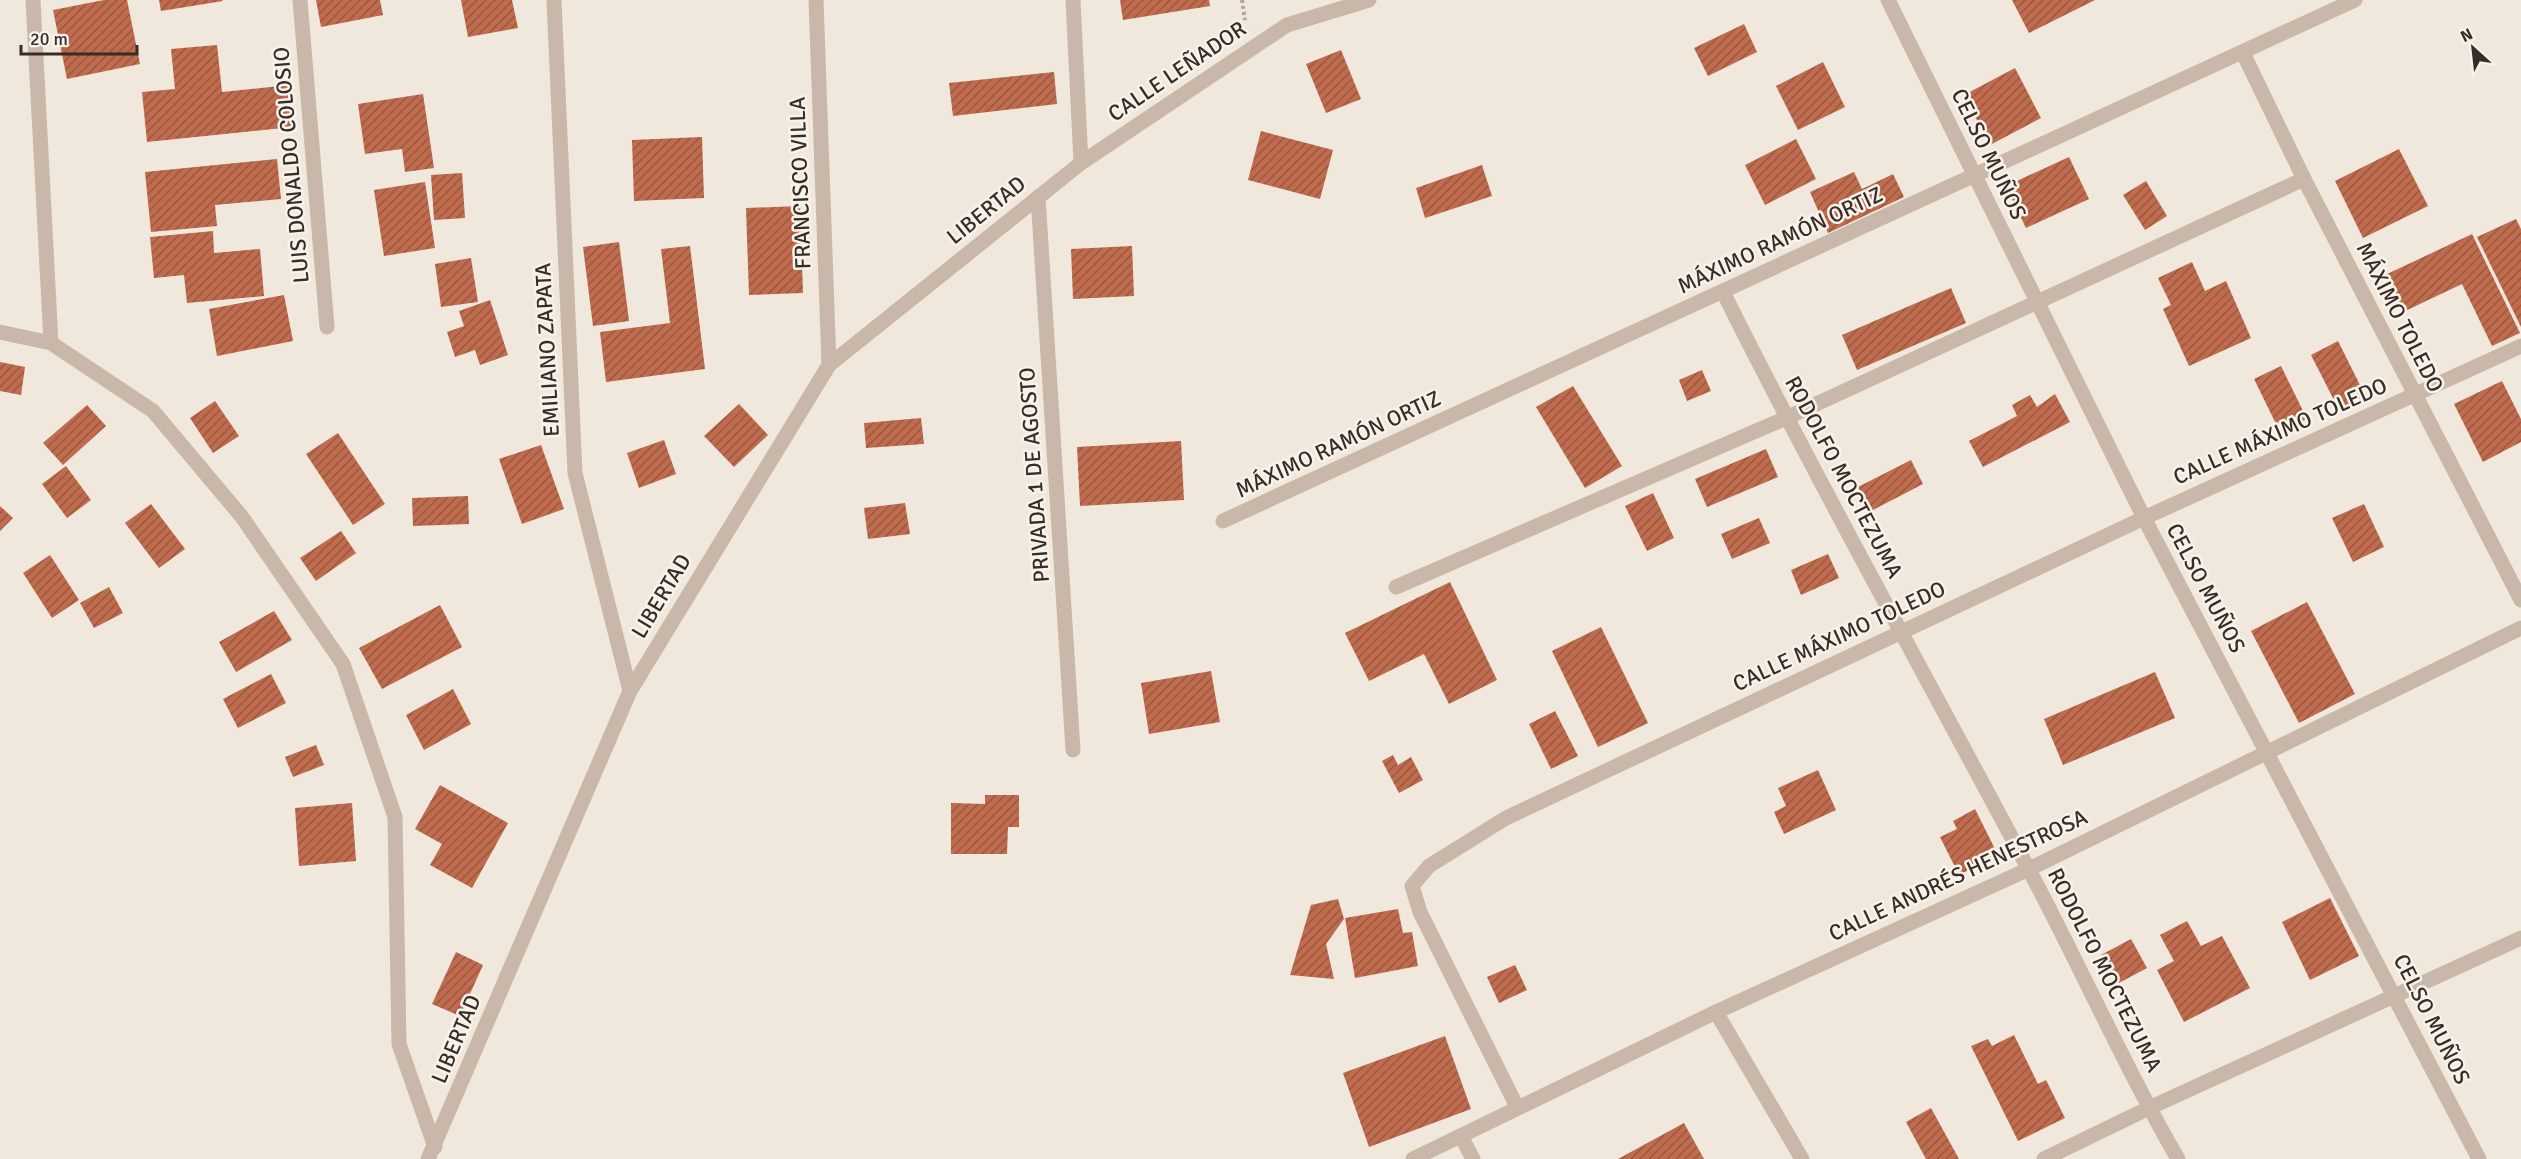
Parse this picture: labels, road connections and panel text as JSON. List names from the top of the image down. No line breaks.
{"streets":{"street":["CALLE LEÑADOR","CELSO MUÑOS","LUIS DONALDO COLOSIO","FRANCISCO VILLA","LIBERTAD","MÁXIMO RAMÓN ORTIZ","MÁXIMO TOLEDO","EMILIANO ZAPATA","CALLE MÁXIMO TOLEDO","PRIVADA 1 DE AGOSTO","RODOLFO MOCTEZUMA","CALLE ANDRÉS HENESTROSA"]},"crossings":[["CALLE LEÑADOR","LIBERTAD"],["CELSO MUÑOS","MÁXIMO RAMÓN ORTIZ"],["CELSO MUÑOS","CALLE MÁXIMO TOLEDO"],["CELSO MUÑOS","CALLE ANDRÉS HENESTROSA"],["FRANCISCO VILLA","LIBERTAD"],["LIBERTAD","EMILIANO ZAPATA"],["LIBERTAD","PRIVADA 1 DE AGOSTO"],["MÁXIMO RAMÓN ORTIZ","MÁXIMO TOLEDO"],["MÁXIMO RAMÓN ORTIZ","RODOLFO MOCTEZUMA"],["MÁXIMO TOLEDO","CALLE MÁXIMO TOLEDO"],["CALLE MÁXIMO TOLEDO","RODOLFO MOCTEZUMA"],["CALLE MÁXIMO TOLEDO","CALLE ANDRÉS HENESTROSA"],["RODOLFO MOCTEZUMA","CALLE ANDRÉS HENESTROSA"]],"scale_bar":"20 m","north":"top left"}
